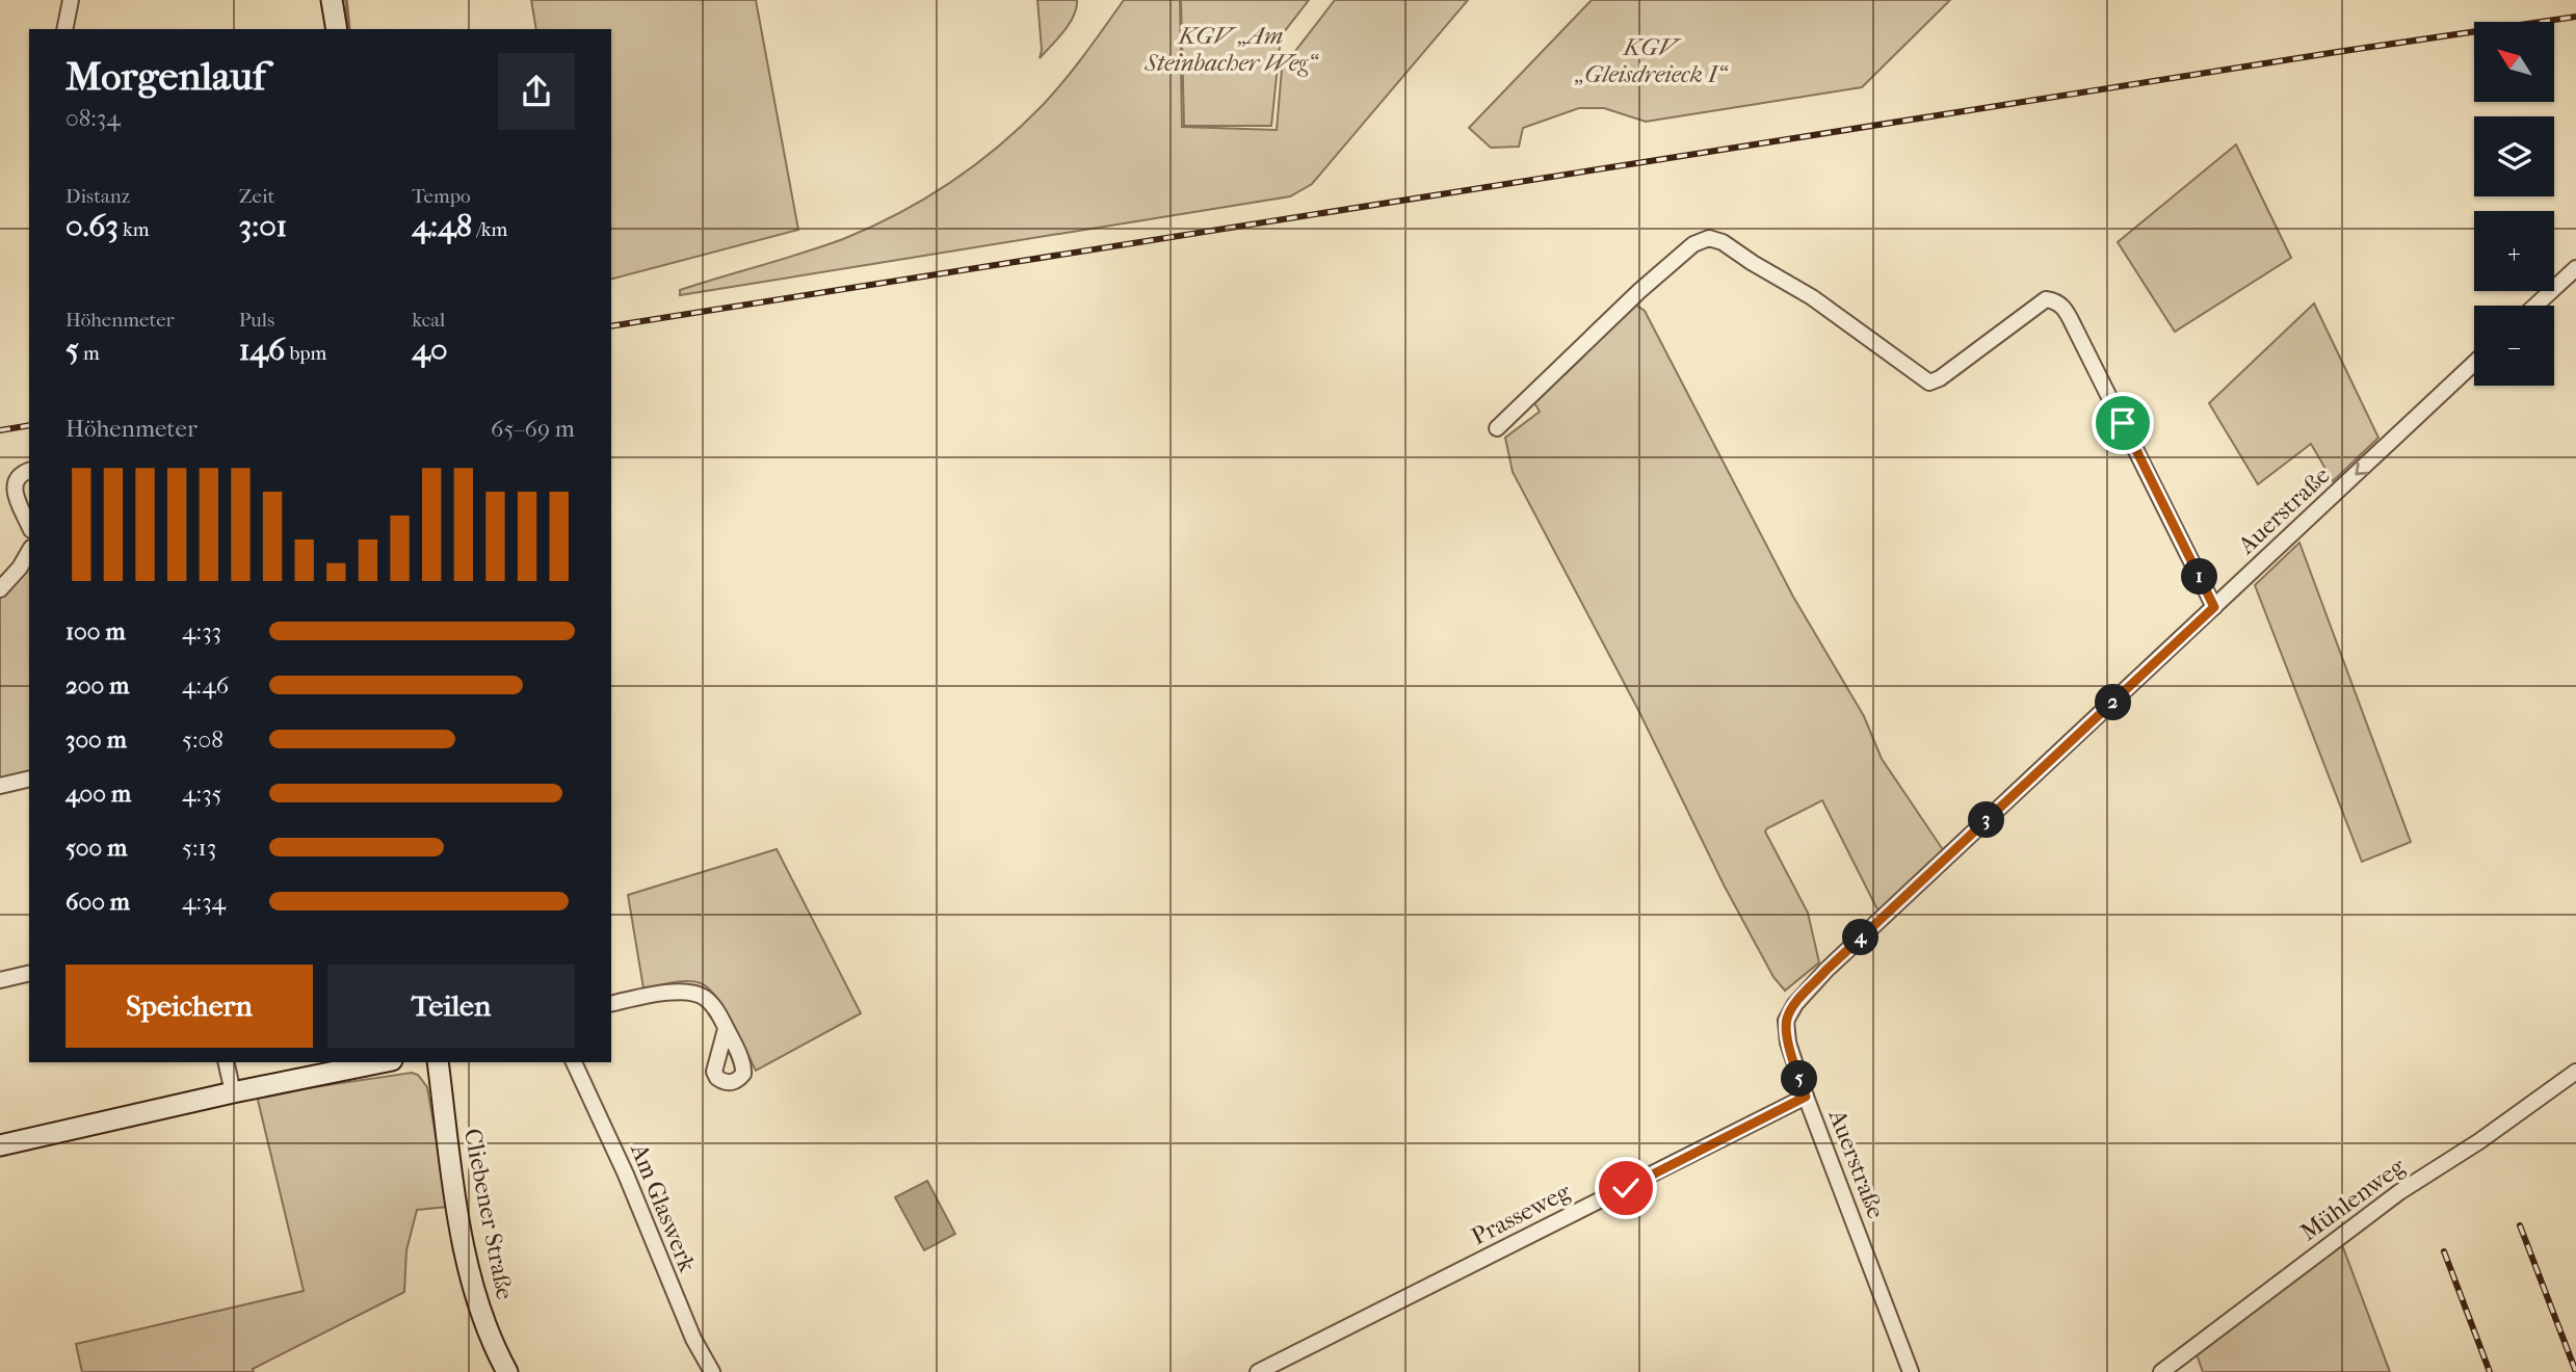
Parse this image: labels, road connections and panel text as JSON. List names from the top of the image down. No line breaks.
{"streets":{"street":["Auerstraße","Mühlenweg","Am Glaswerk","Cliebener Straße","Prasseweg"]},"crossings":[["Auerstraße","Prasseweg"]],"parks":["KGV „Am Steinbacher Weg“","KGV „Gleisdreieck I“"],"north":"top left","page":{"map_buttons":["+","−"],"heading":["Morgenlauf","08:34"],"stats":[["Distanz","0.63 km"],["Zeit","3:01"],["Tempo","4:48 /km"],["Höhenmeter","5 m"],["Puls","146 bpm"],["kcal","40"]],"chart":["Höhenmeter","65–69 m"],"pins":["1","2","3","4","5"],"list":[{"name":"100 m","note":"4:33"},{"name":"200 m","note":"4:46"},{"name":"300 m","note":"5:08"},{"name":"400 m","note":"4:35"},{"name":"500 m","note":"5:13"},{"name":"600 m","note":"4:34"}],"buttons":["Speichern","Teilen"]}}
